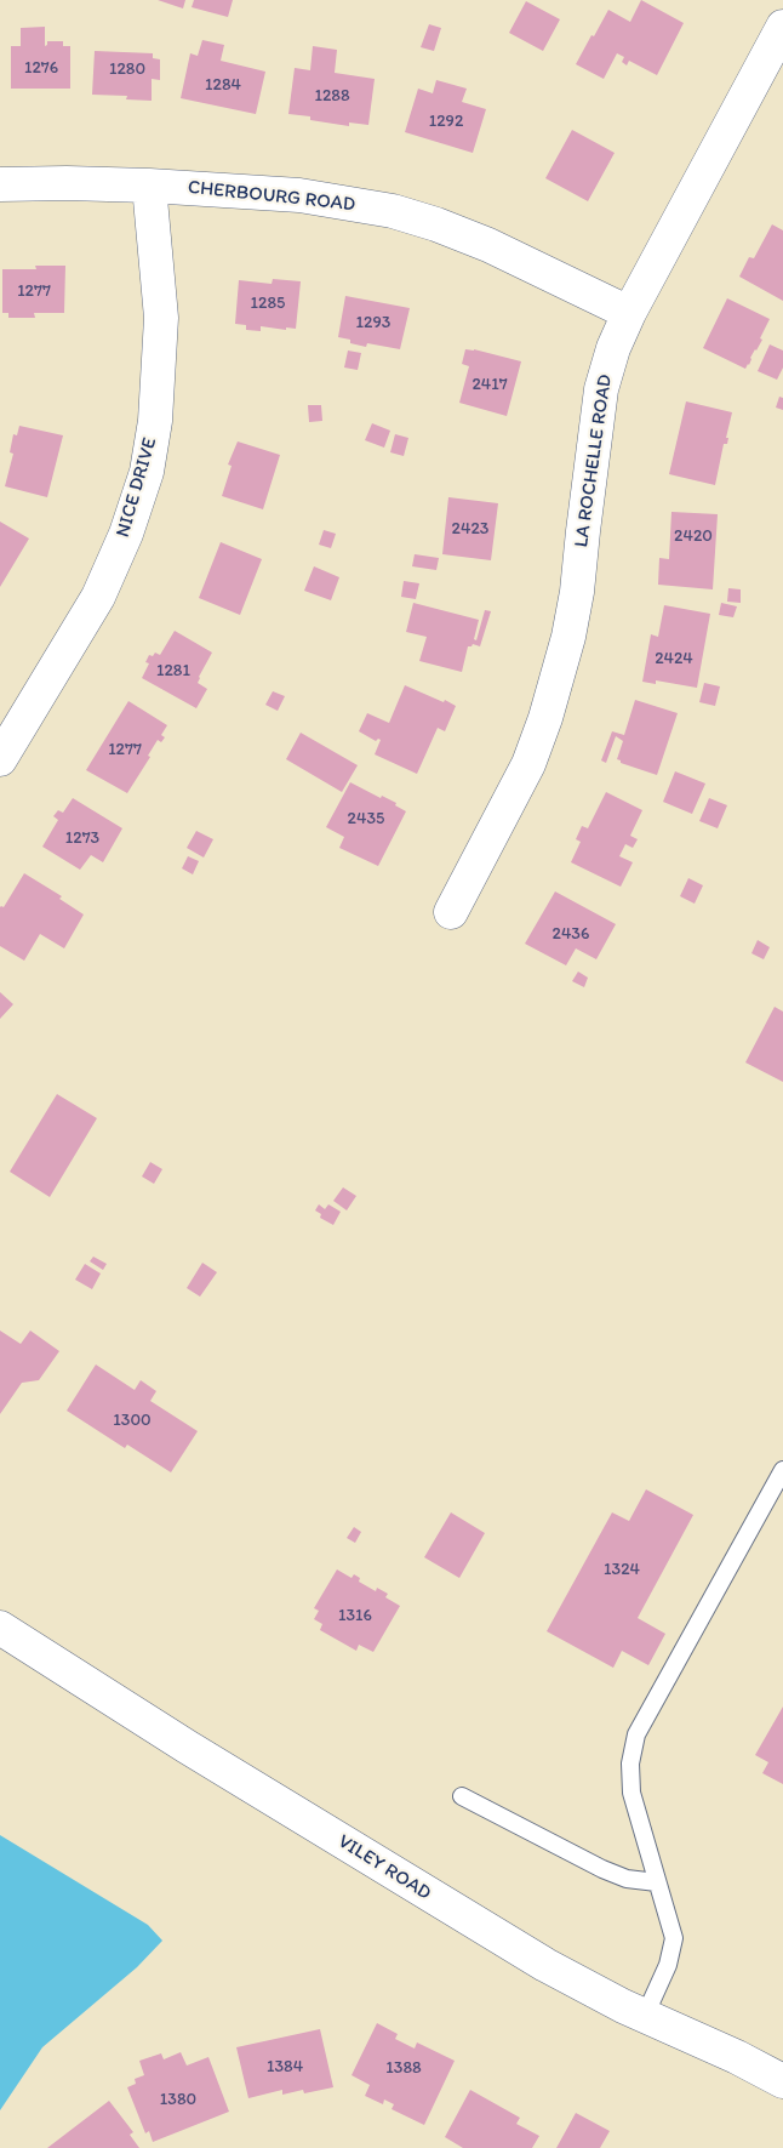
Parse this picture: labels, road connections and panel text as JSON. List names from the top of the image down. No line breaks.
{"streets":{"street":["CHERBOURG ROAD","LA ROCHELLE ROAD","NICE DRIVE","VILEY ROAD"]},"crossings":[["CHERBOURG ROAD","LA ROCHELLE ROAD"],["CHERBOURG ROAD","NICE DRIVE"]],"house_numbers":["1276","1280","1284","1288","1292","1277","1285","1293","2417","2423","2420","2424","1281","1277","2435","1273","2436","1300","1324","1316","1384","1388","1380"]}
